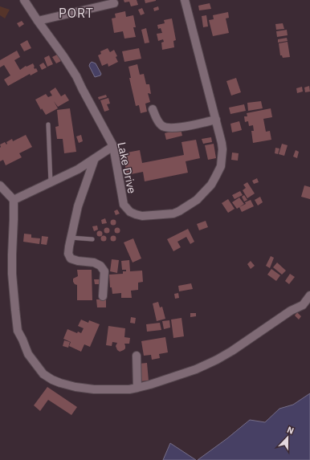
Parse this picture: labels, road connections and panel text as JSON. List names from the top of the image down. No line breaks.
{"streets":{"street":["Lake Drive"]},"districts":["PORT"],"north":"top"}
